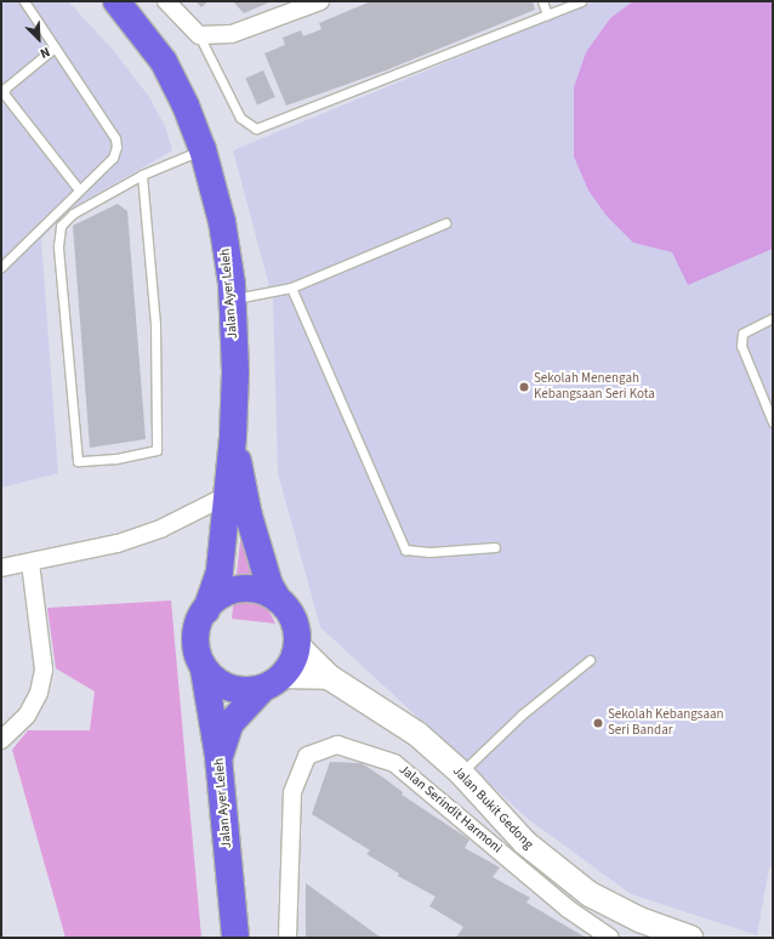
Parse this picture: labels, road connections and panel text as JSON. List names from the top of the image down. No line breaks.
{"streets":{"main road":["Jalan Ayer Leleh"],"street":["Jalan Bukit Gedong","Jalan Serindit Harmoni"]},"crossings":[["Jalan Ayer Leleh","Jalan Bukit Gedong"]],"places":["Sekolah Menengah Kebangsaan Seri Kota","Sekolah Kebangsaan Seri Bandar"],"north":"bottom right"}
